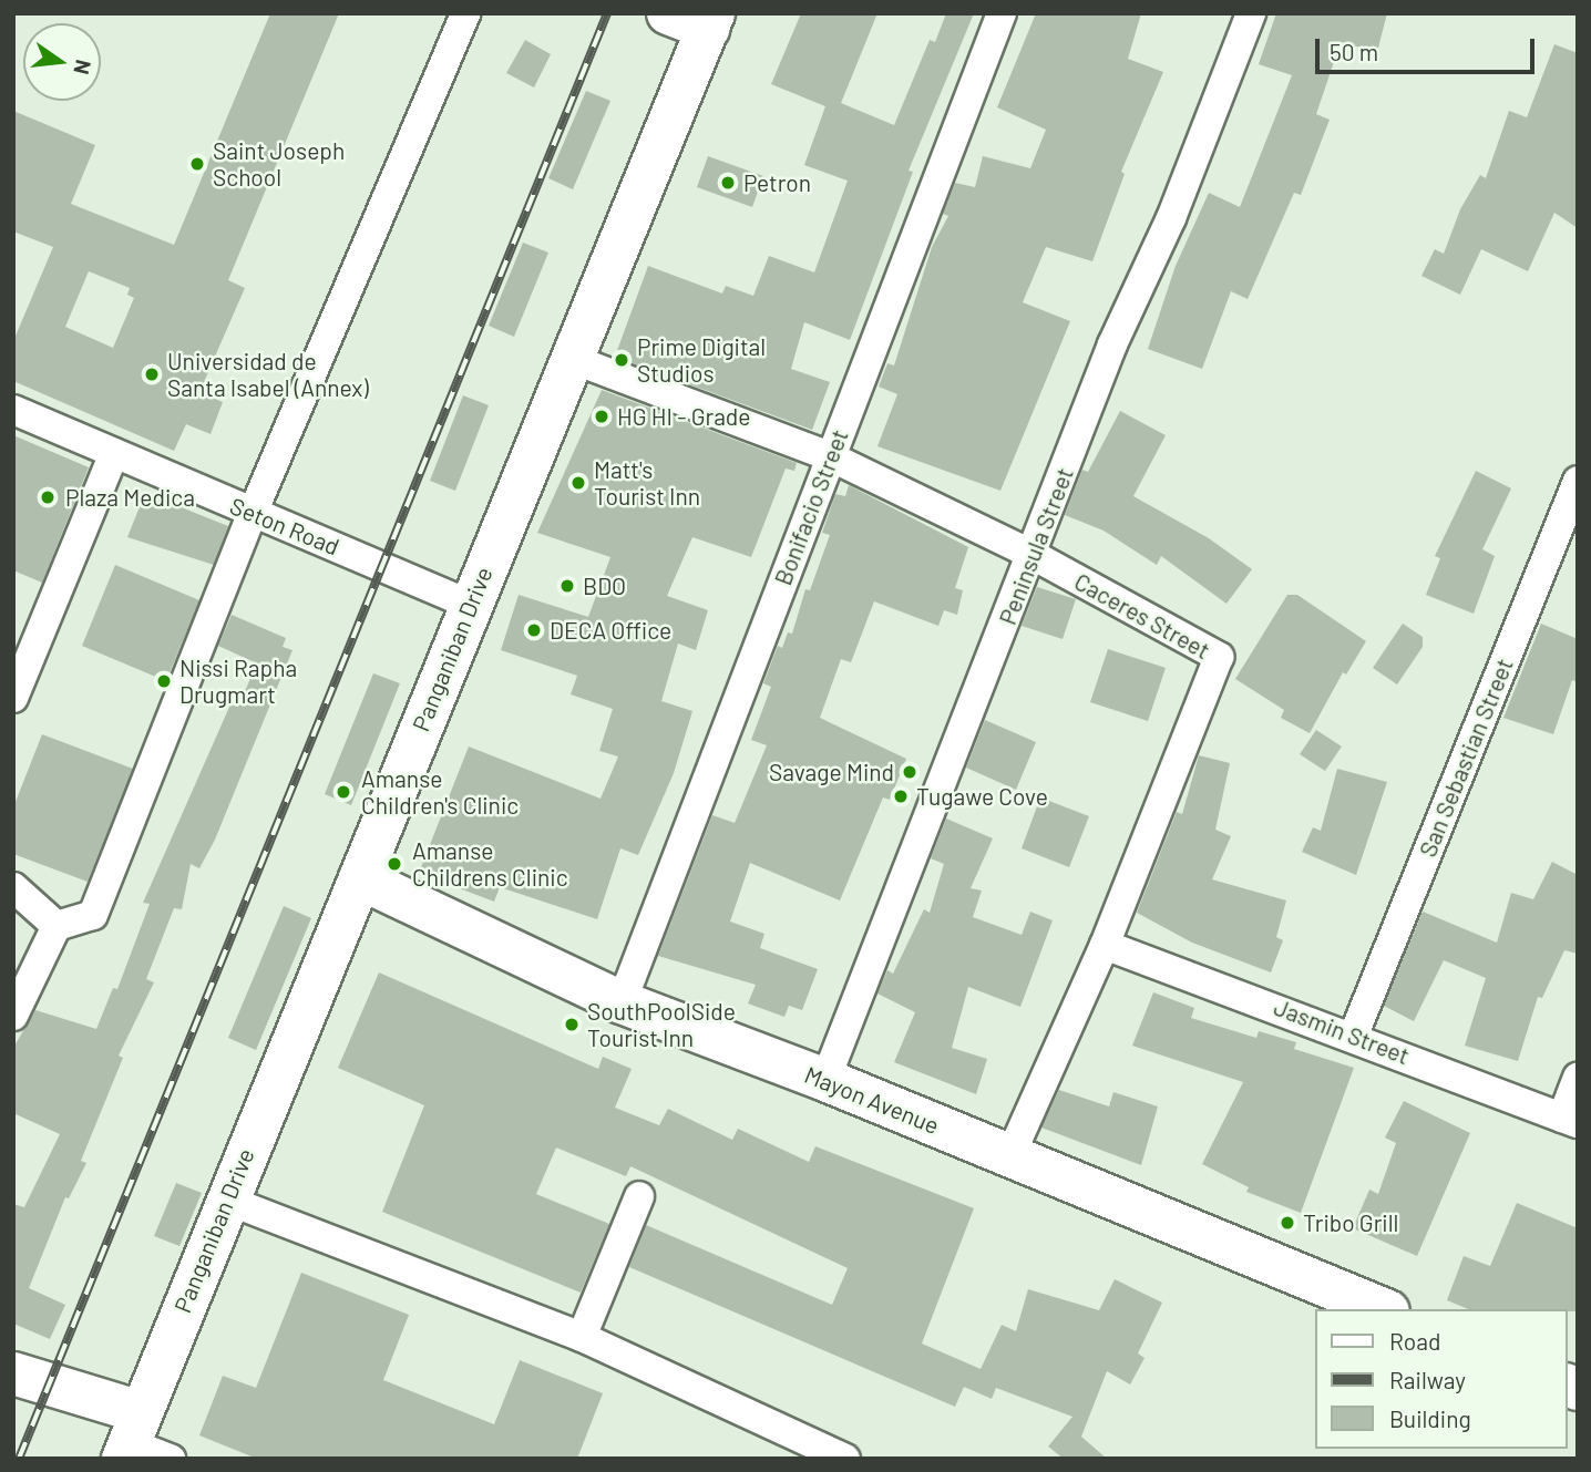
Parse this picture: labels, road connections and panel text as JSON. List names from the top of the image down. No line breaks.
{"streets":{"main road":["Panganiban Drive","Mayon Avenue"],"street":["Bonifacio Street","Seton Road","Peninsula Street","Caceres Street","San Sebastian Street","Jasmin Street"]},"crossings":[["Bonifacio Street","Caceres Street"],["Bonifacio Street","Mayon Avenue"],["Seton Road","Panganiban Drive"],["Peninsula Street","Caceres Street"],["Peninsula Street","Mayon Avenue"],["Caceres Street","Panganiban Drive"],["Caceres Street","Jasmin Street"],["Caceres Street","Mayon Avenue"],["Panganiban Drive","Mayon Avenue"],["San Sebastian Street","Jasmin Street"]],"places":["Saint Joseph School","Petron","Prime Digital Studios","Universidad de Santa Isabel (Annex)","HG HI - Grade","Matt's Tourist Inn","Plaza Medica","BDO","DECA Office","Nissi Rapha Drugmart","Savage Mind","Amanse Children's Clinic","Tugawe Cove","Amanse Childrens Clinic","SouthPoolSide Tourist Inn","Tribo Grill"],"legend":["Road","Railway","Building"],"scale_bar":"50 m","north":"right"}
